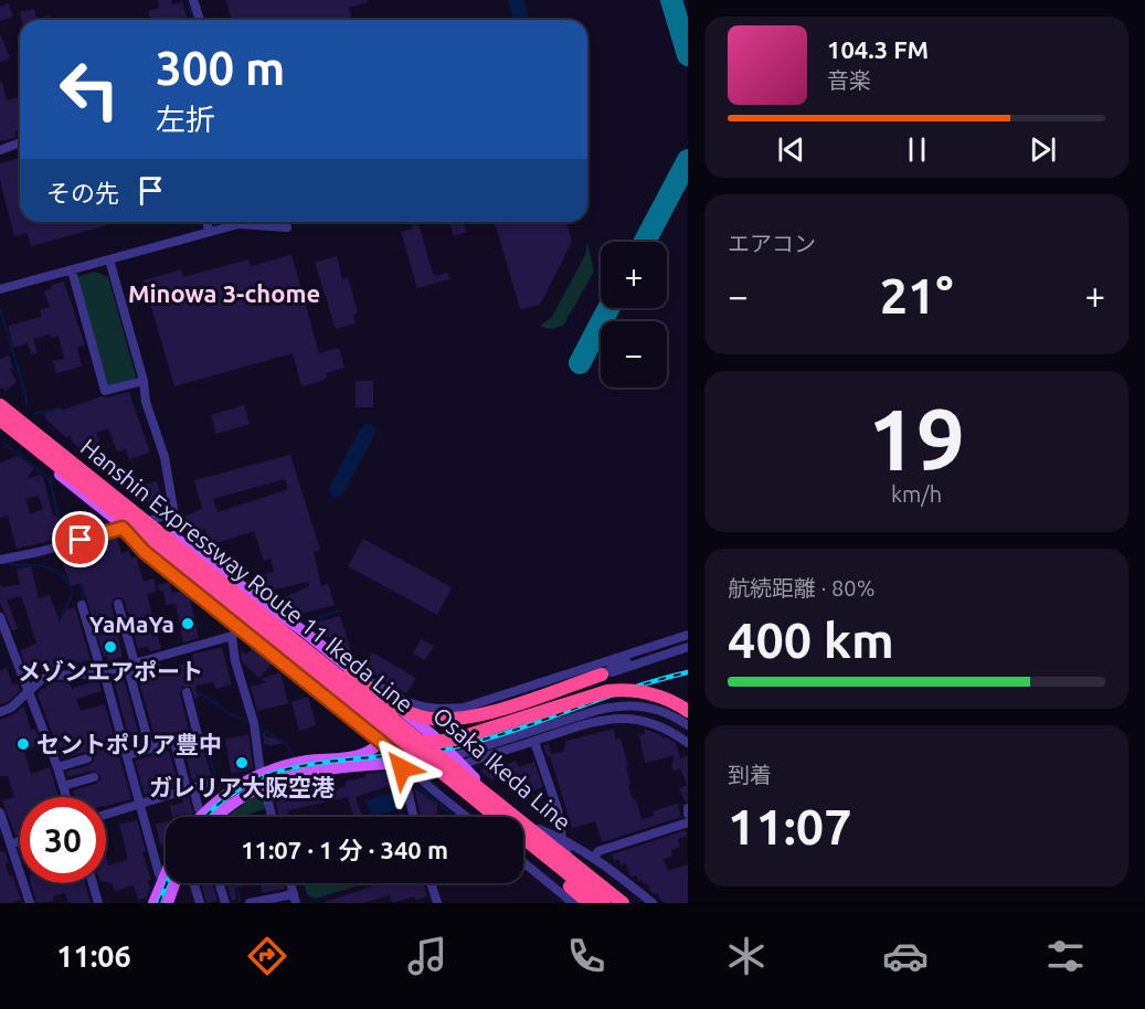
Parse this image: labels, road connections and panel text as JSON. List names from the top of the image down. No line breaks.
{"streets":{"highway":["Hanshin Expressway Route 11 Ikeda Line"],"main road":["Osaka Ikeda Line"]},"crossings":[["Hanshin Expressway Route 11 Ikeda Line","Osaka Ikeda Line"]],"districts":["Minowa 3-chome"],"places":["YaMaYa","メゾンエアポート","セントポリア豊中","ガレリア大阪空港"],"page":{"turn":["300 m","左折"],"song":["104.3 FM","音楽"],"then":"その先","tile":["エアコン",["19","km/h"],["航続距離 · 80%","400 km"],["到着","11:07"]],"map_buttons":["+","−"],"heat":["−","21°","+"],"limit":"30","trip":"11:07 · 1 分 · 340 m","tabs":"11:06"}}
